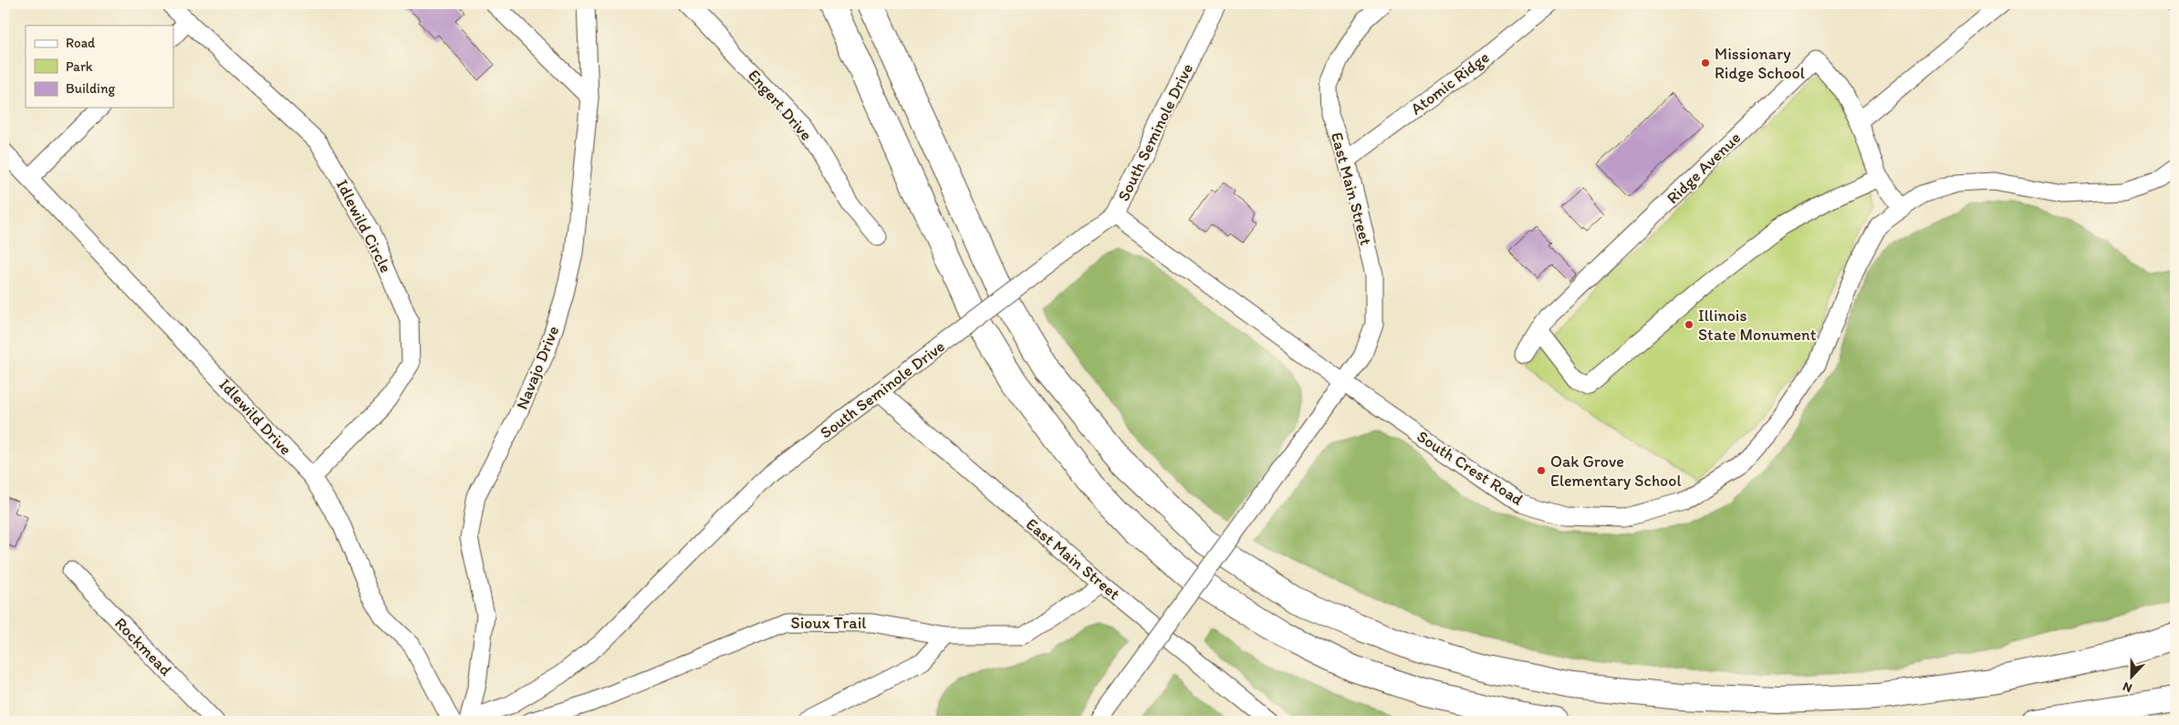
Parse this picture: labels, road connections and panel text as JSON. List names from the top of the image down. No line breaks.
{"streets":{"street":["Atomic Ridge","Engert Drive","South Seminole Drive","Ridge Avenue","East Main Street","Idlewild Circle","Navajo Drive","Idlewild Drive","South Crest Road","Sioux Trail","Rockmead"]},"crossings":[["Atomic Ridge","East Main Street"],["South Seminole Drive","East Main Street"],["South Seminole Drive","South Crest Road"],["Ridge Avenue","South Crest Road"],["East Main Street","South Crest Road"],["East Main Street","Sioux Trail"],["Idlewild Circle","Idlewild Drive"]],"places":["Missionary Ridge School","Illinois State Monument","Oak Grove Elementary School"],"legend":["Road","Park","Building"],"north":"bottom"}
